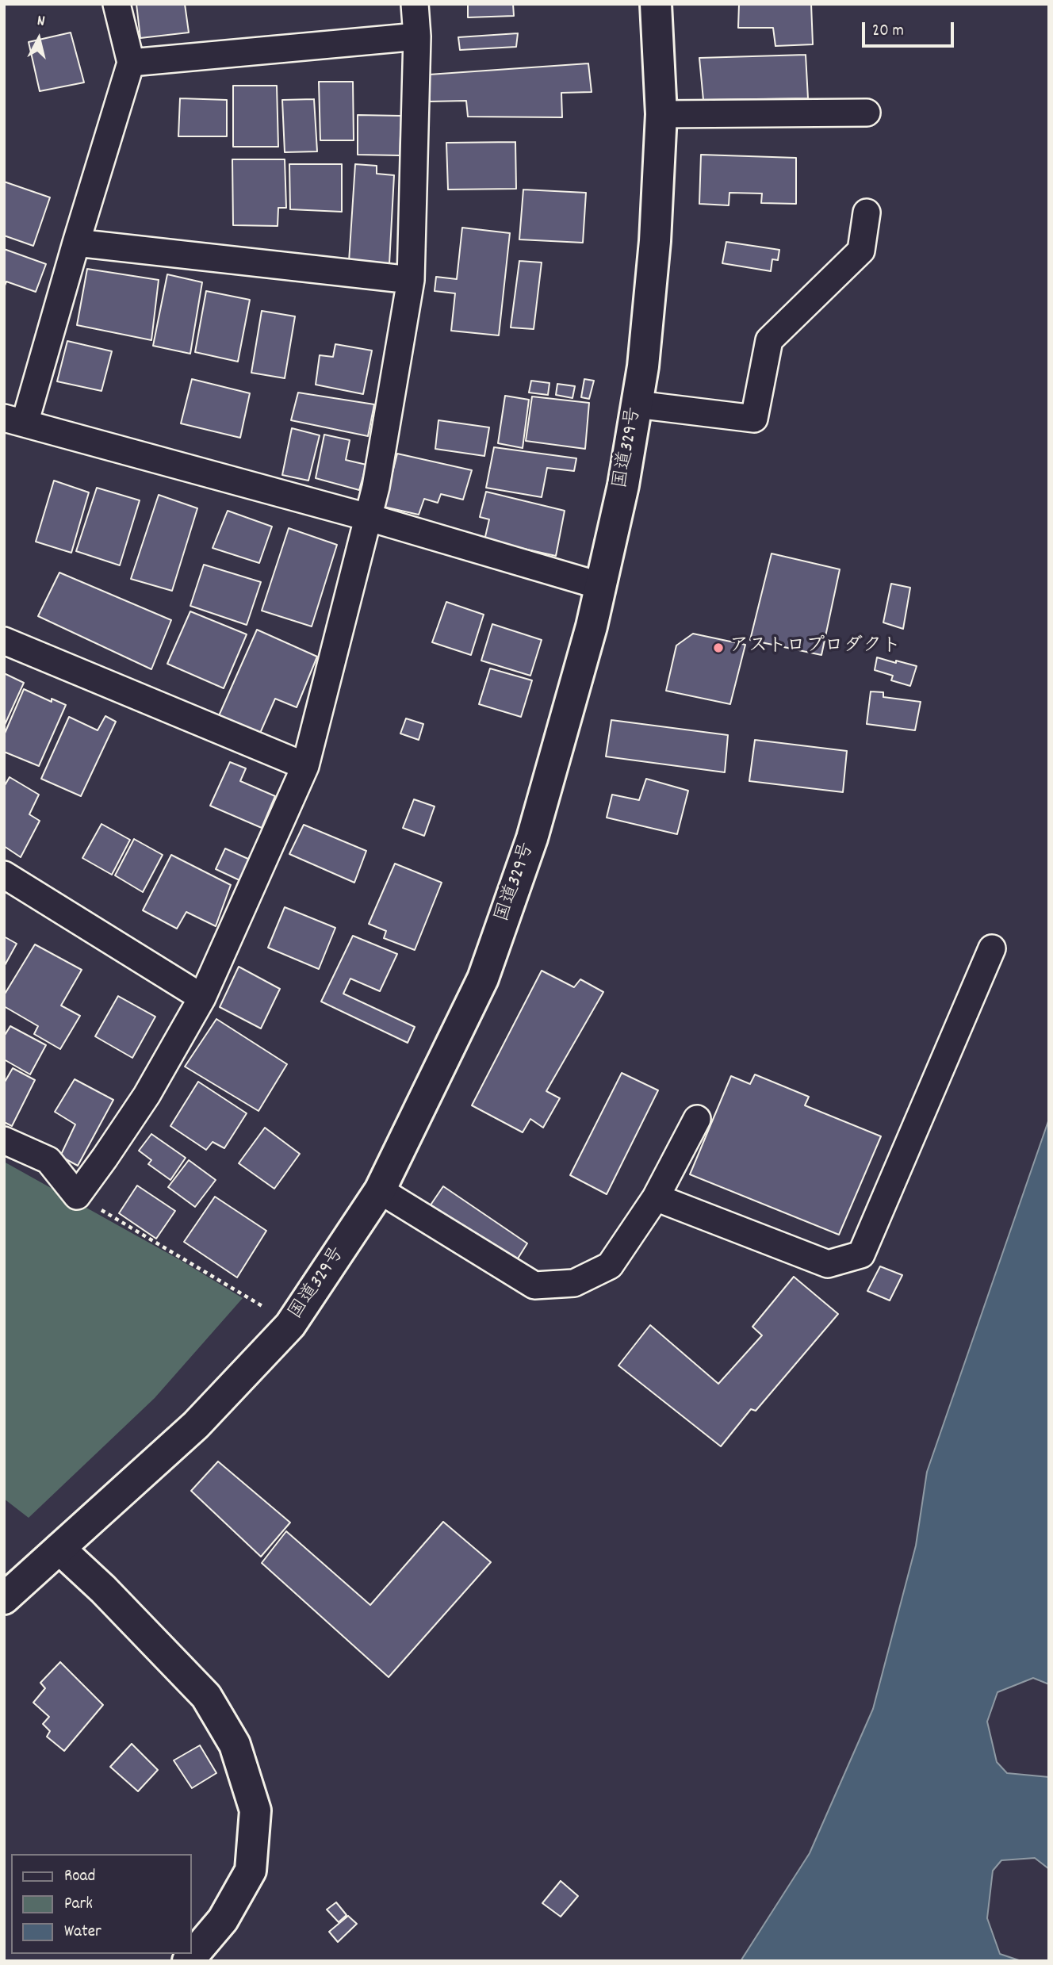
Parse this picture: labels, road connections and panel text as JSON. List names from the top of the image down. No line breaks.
{"streets":{"main road":["国道329号"]},"places":["アストロプロダクト"],"legend":["Road","Park","Water"],"scale_bar":"20 m","north":"top"}
